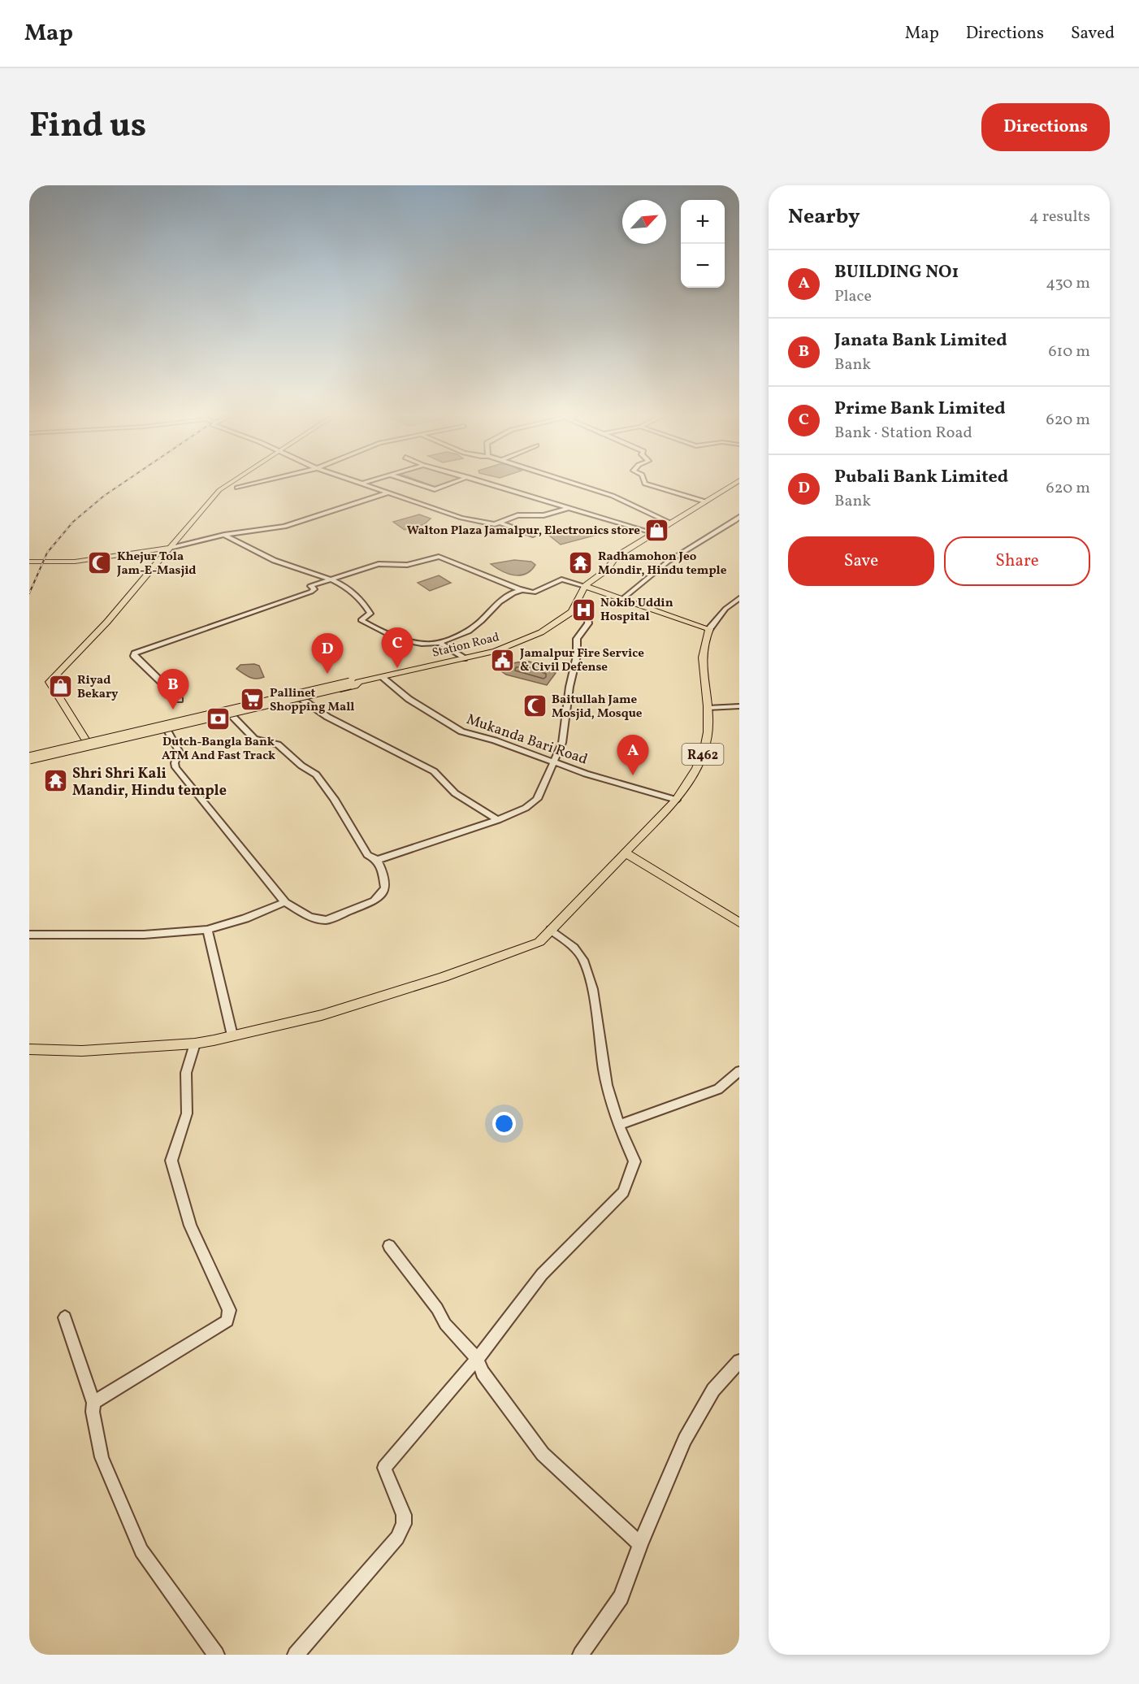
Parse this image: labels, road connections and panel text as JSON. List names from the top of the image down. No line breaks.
{"streets":{"main road":["Station Road","R462"],"street":["Mukanda Bari Road"]},"crossings":[["Station Road","Mukanda Bari Road"],["Mukanda Bari Road","R462"]],"places":{"shop":["Walton Plaza Jamalpur, Electronics store","Riyad Bekary"],"mosque":["Khejur Tola Jam-E-Masjid","Baitullah Jame Mosjid, Mosque"],"temple":["Radhamohon Jeo Mondir, Hindu temple","Shri Shri Kali Mandir, Hindu temple"],"hospital":["Nokib Uddin Hospital"],"public building":["Jamalpur Fire Service & Civil Defense"],"supermarket":["Pallinet Shopping Mall"],"bank":["Dutch-Bangla Bank ATM And Fast Track"]},"north":"top right","page":{"header":"Map","nav":["Map","Directions","Saved"],"title":"Find us","buttons":["Directions",["Save","Share"]],"heading":["Nearby","4 results"],"map_buttons":["+","−"],"list":[{"mark":"A","name":"BUILDING NO1","note":"Place","value":"430 m"},{"mark":"B","name":"Janata Bank Limited","note":"Bank","value":"610 m"},{"mark":"C","name":"Prime Bank Limited","note":"Bank · Station Road","value":"620 m"},{"mark":"D","name":"Pubali Bank Limited","note":"Bank","value":"620 m"}],"pins":["C","D","B","A"]}}
